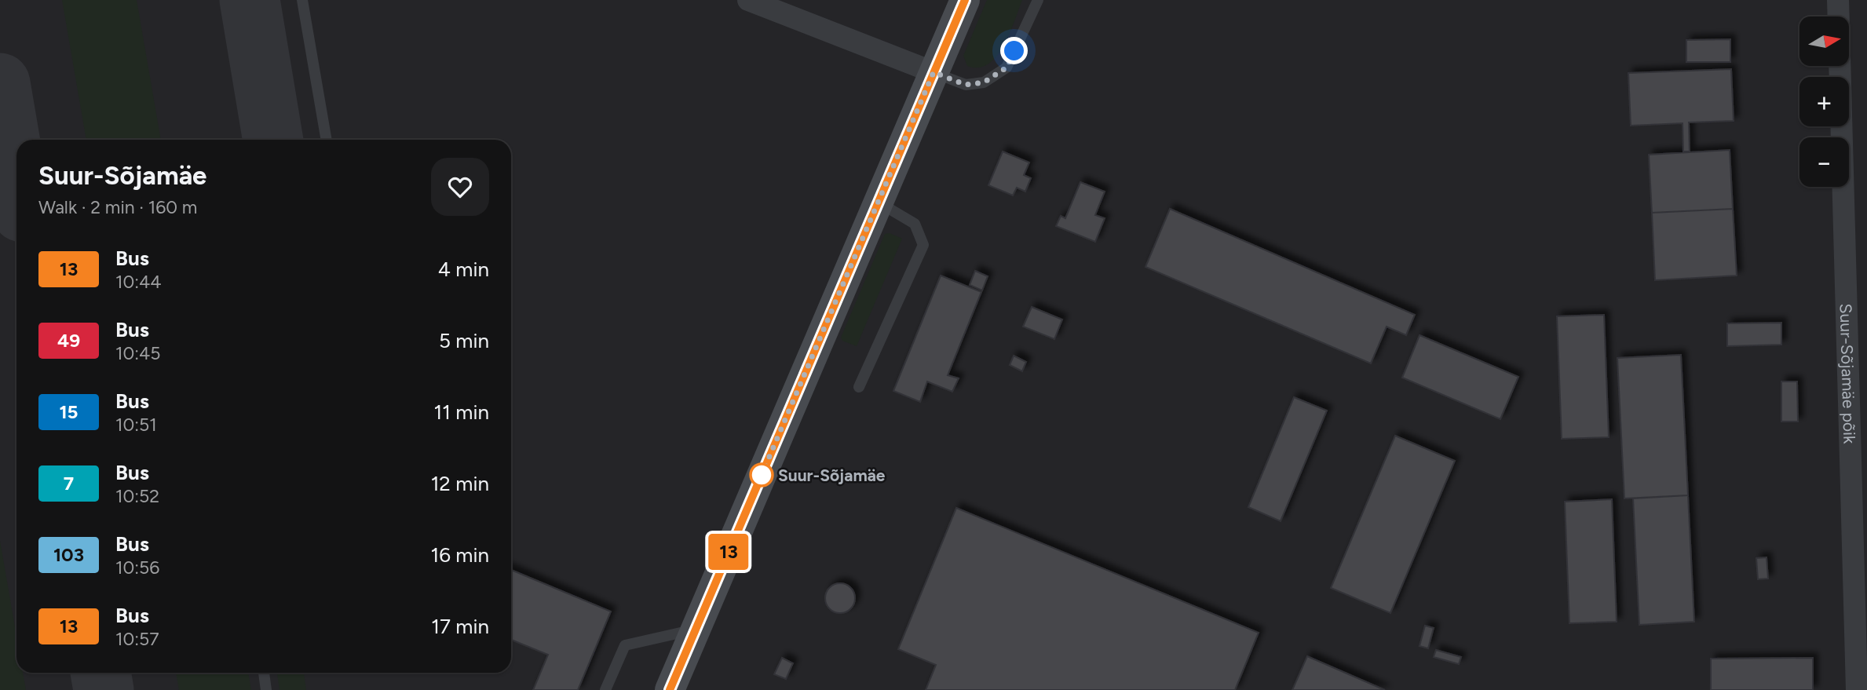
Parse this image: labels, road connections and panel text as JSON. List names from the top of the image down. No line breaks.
{"streets":{"street":["Suur-Sõjamäe põik"]},"places":["Suur-Sõjamäe"],"lines":["bus line 13"],"north":"right","page":{"on_map":"13","map_buttons":["+","−"],"heading":["Suur-Sõjamäe","Walk · 2 min · 160 m"],"list":[{"mark":"13","name":"Bus","note":"10:44","value":"4 min"},{"mark":"49","name":"Bus","note":"10:45","value":"5 min"},{"mark":"15","name":"Bus","note":"10:51","value":"11 min"},{"mark":"7","name":"Bus","note":"10:52","value":"12 min"},{"mark":"103","name":"Bus","note":"10:56","value":"16 min"},{"mark":"13","name":"Bus","note":"10:57","value":"17 min"}]}}
